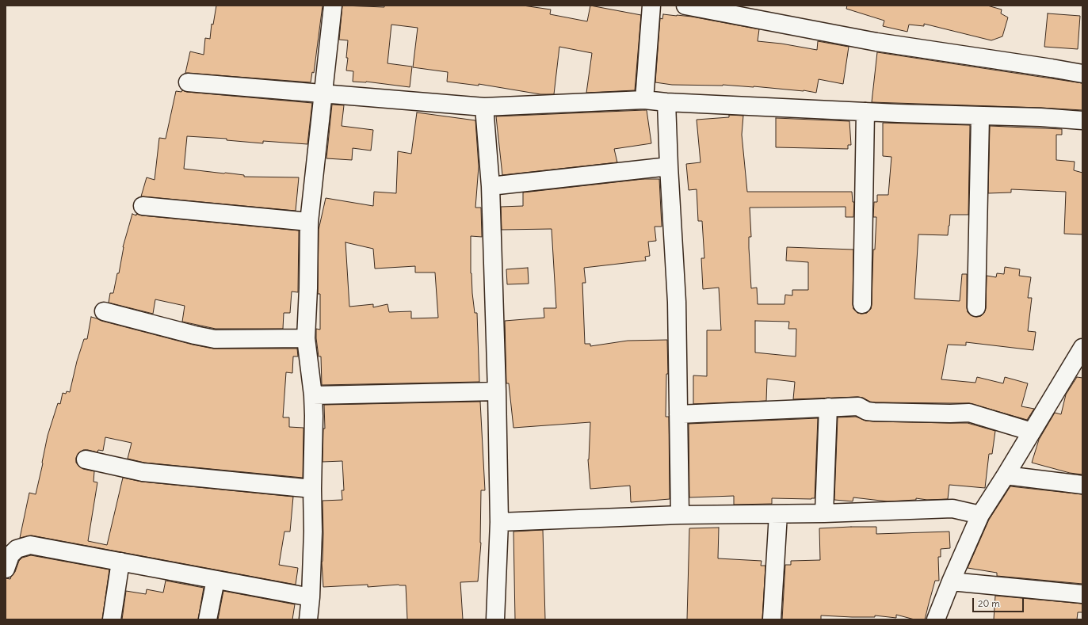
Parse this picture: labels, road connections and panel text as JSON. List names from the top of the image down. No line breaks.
{"scale_bar":"20 m"}
